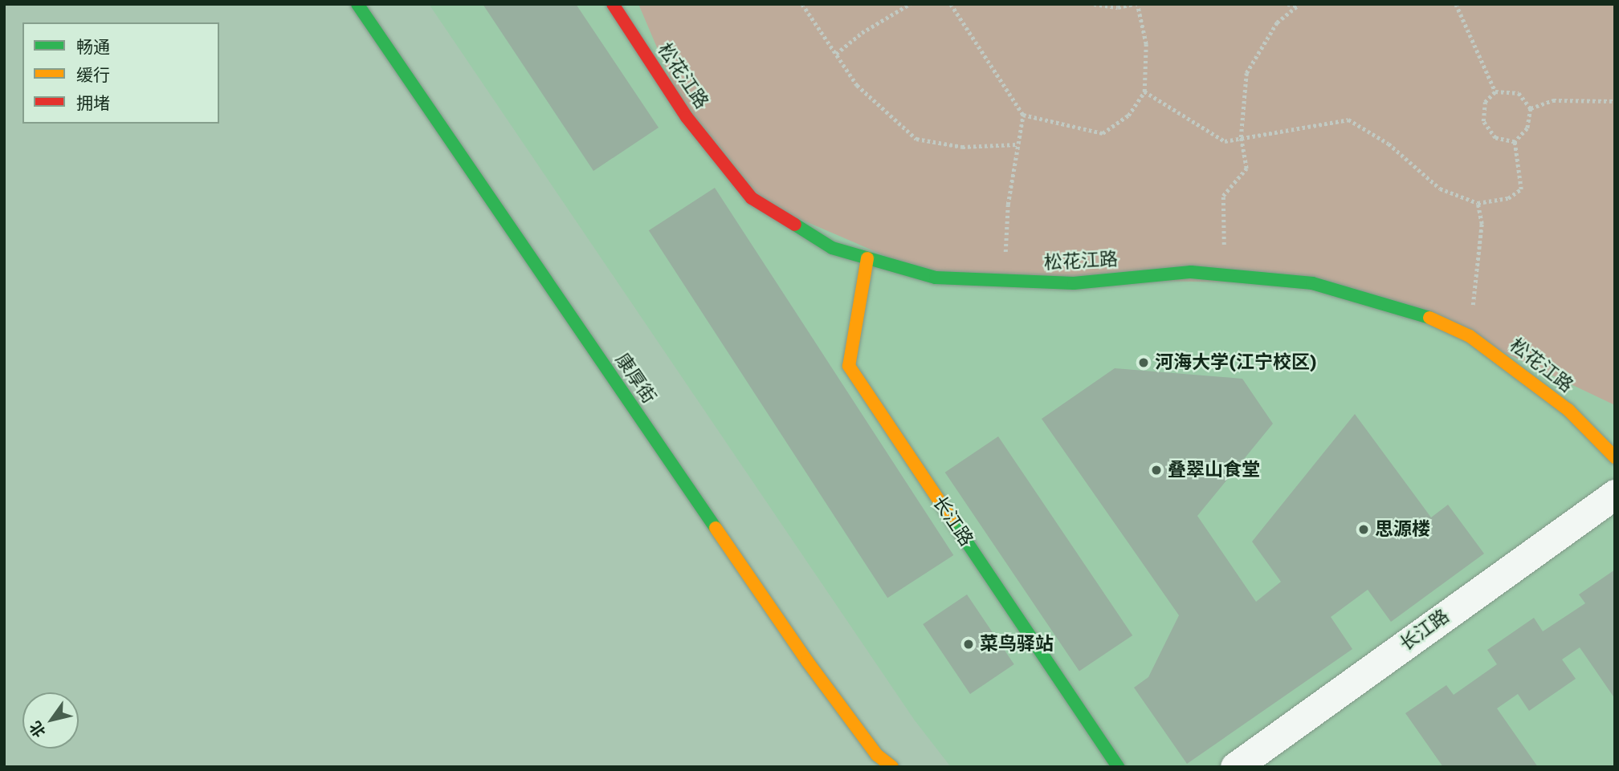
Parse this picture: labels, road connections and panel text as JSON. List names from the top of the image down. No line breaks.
{"streets":{"street":["松花江路","康厚街","长江路"]},"crossings":[["松花江路","长江路"]],"places":["河海大学(江宁校区)","叠翠山食堂","思源楼","菜鸟驿站"],"legend":["畅通","缓行","拥堵"],"north":"bottom left"}
